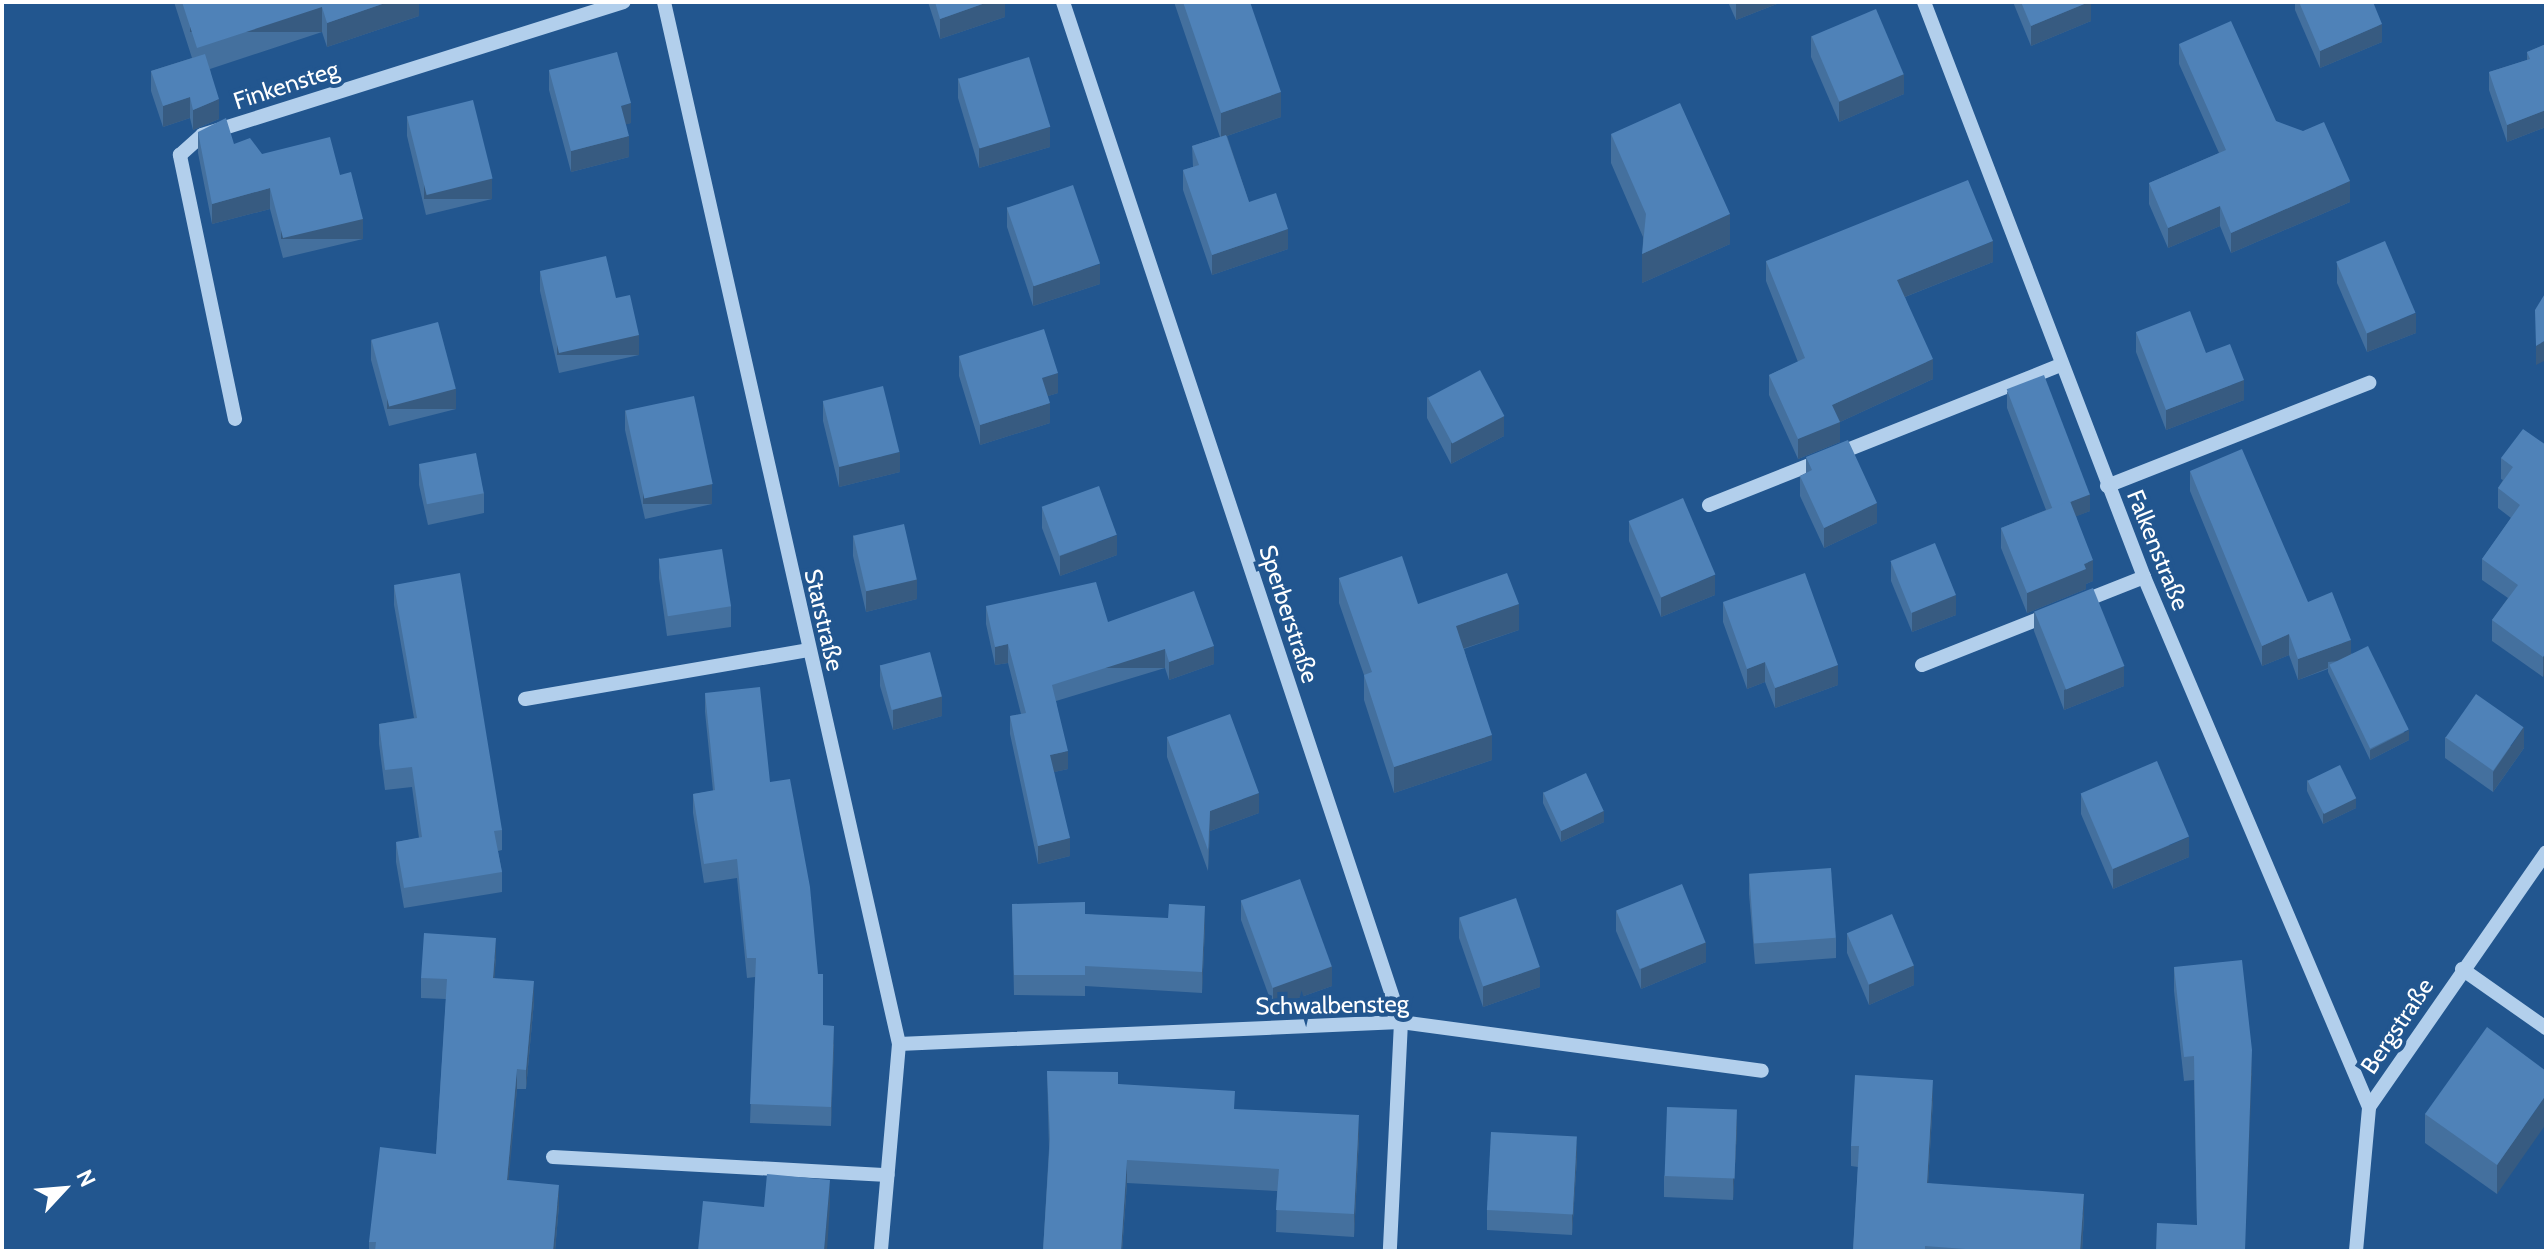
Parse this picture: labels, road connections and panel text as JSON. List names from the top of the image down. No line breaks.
{"streets":{"street":["Finkensteg","Falkenstraße","Sperberstraße","Starstraße","Schwalbensteg","Bergstraße"]},"crossings":[["Falkenstraße","Bergstraße"],["Sperberstraße","Schwalbensteg"],["Starstraße","Schwalbensteg"]],"north":"top right"}
